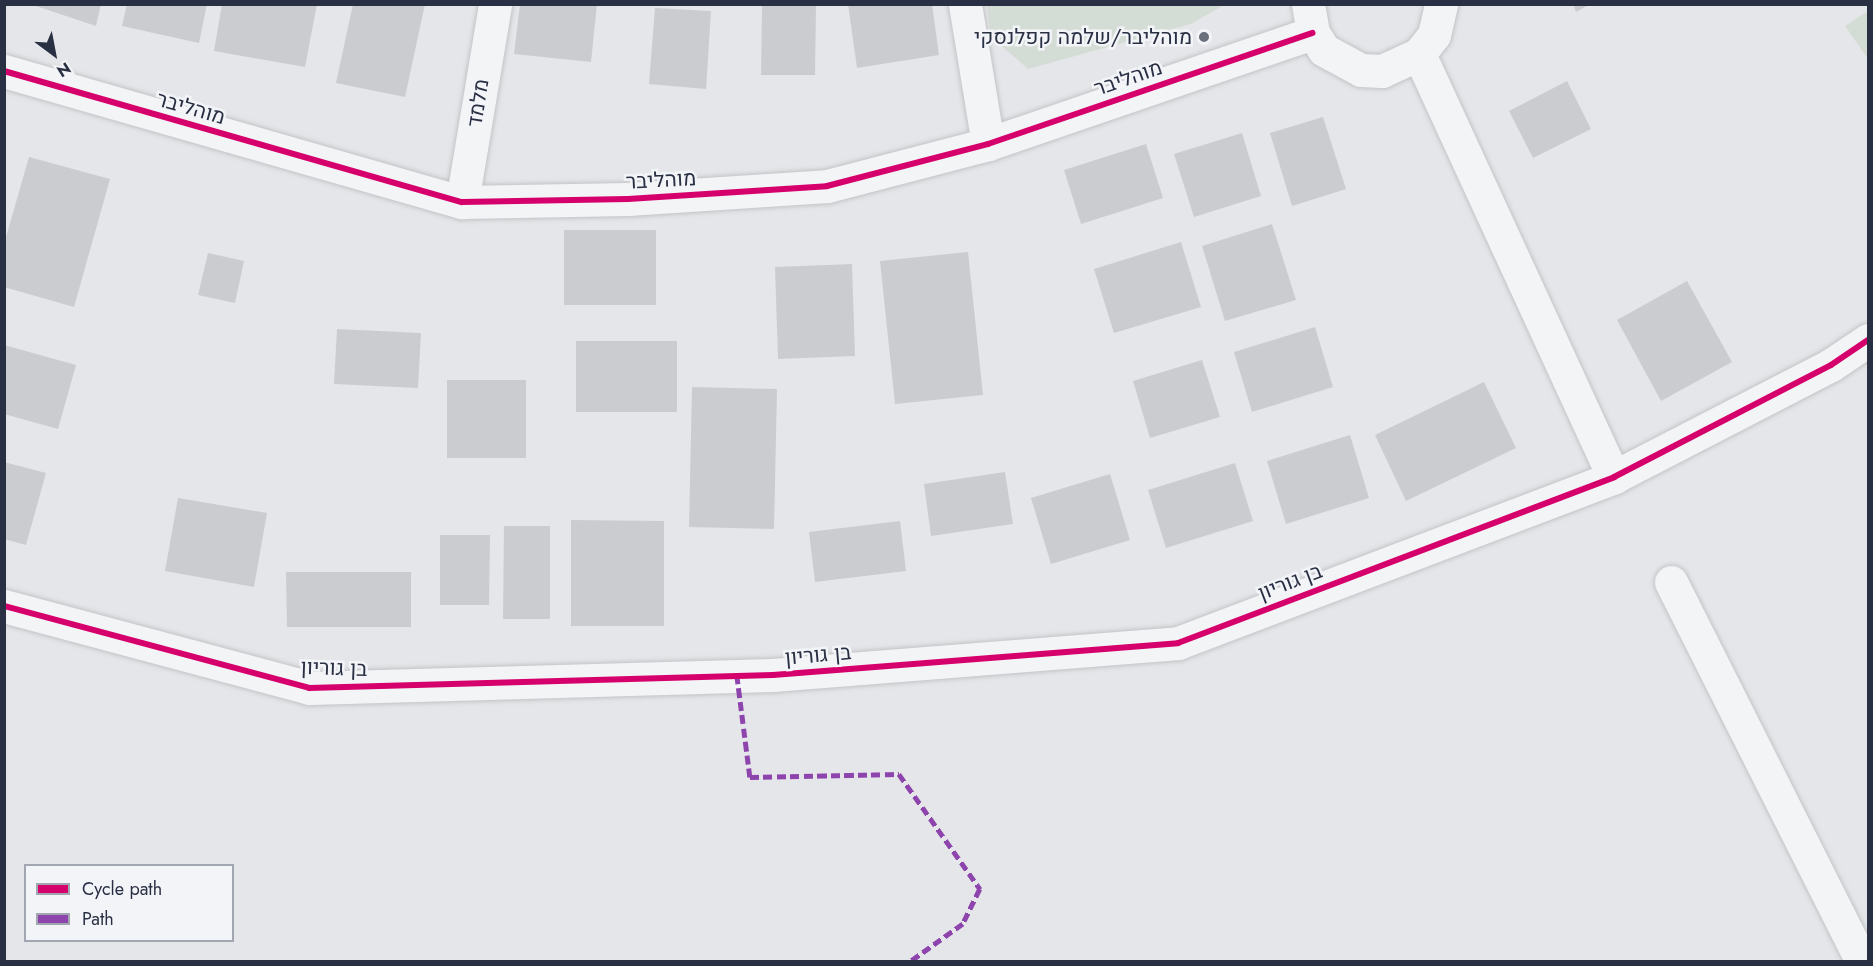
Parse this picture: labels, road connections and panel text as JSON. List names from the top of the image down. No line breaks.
{"streets":{"street":["מוהליבר","מלמד","בן גוריון"]},"crossings":[["מוהליבר","מלמד"]],"places":["מוהליבר/שלמה קפלנסקי"],"legend":["Cycle path","Path"],"north":"bottom right"}
